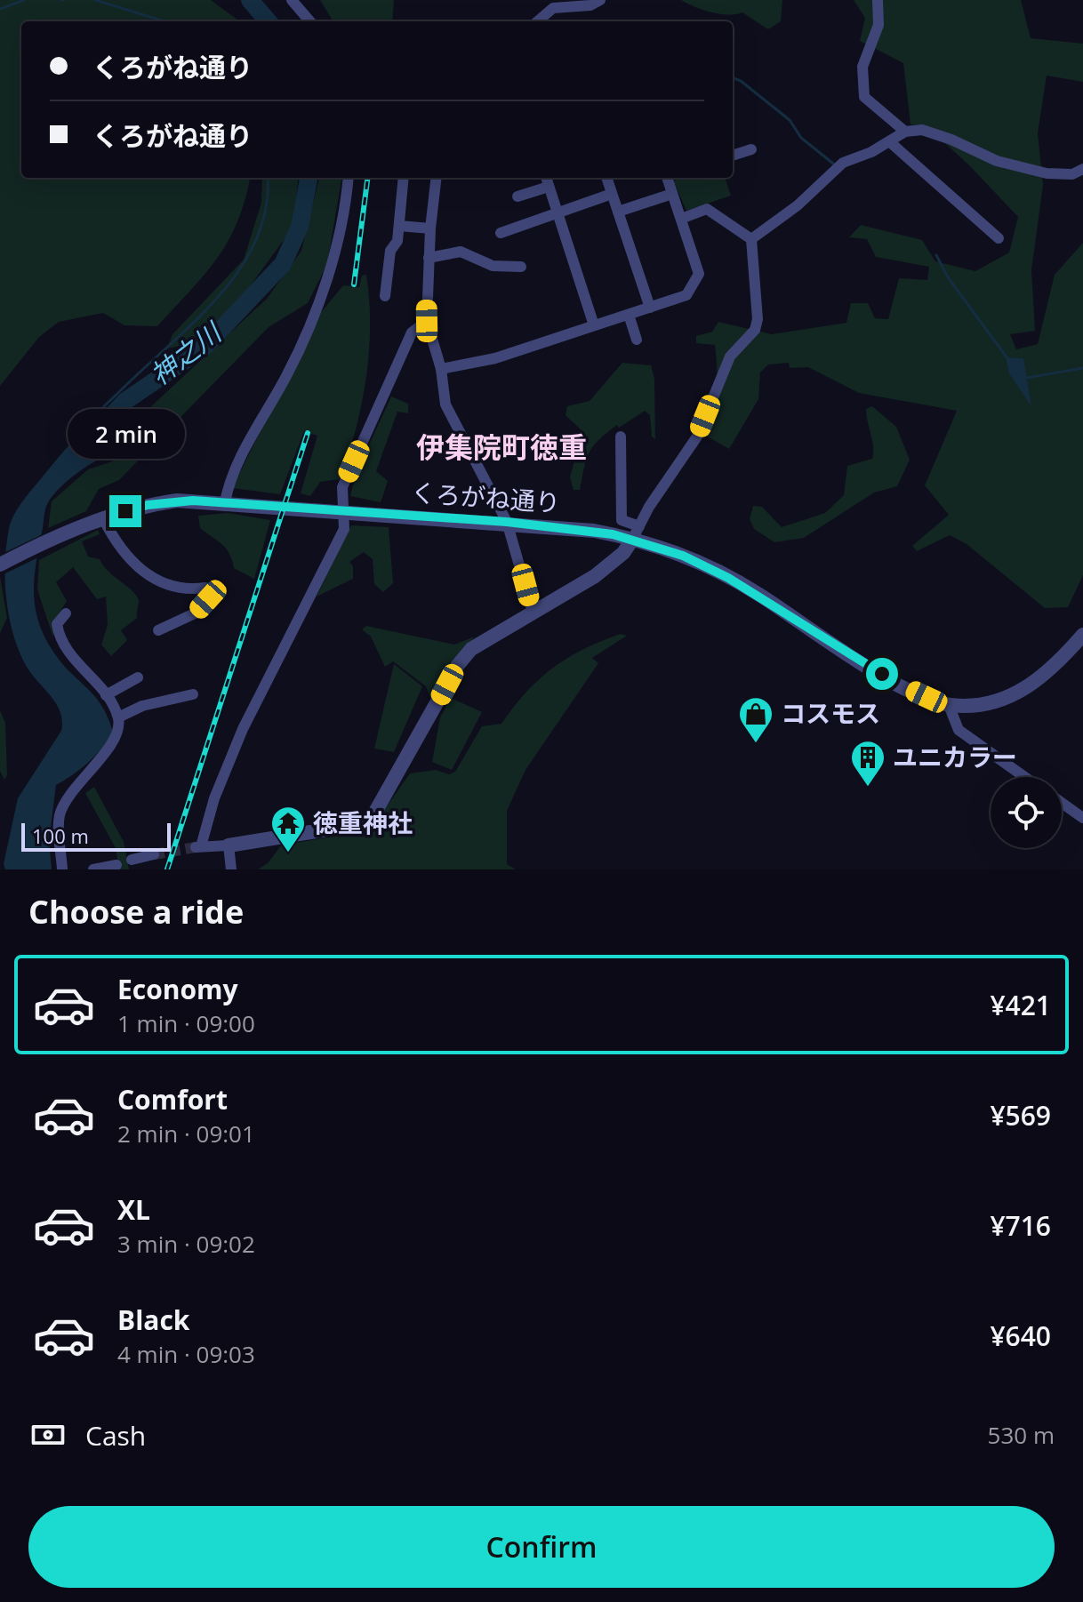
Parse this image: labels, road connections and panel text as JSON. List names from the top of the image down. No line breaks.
{"streets":{"street":["くろがね通り"]},"districts":["伊集院町徳重"],"water":["神之川"],"places":{"shop":["コスモス"],"building":["ユニカラー"],"temple":["徳重神社"]},"scale_bar":"100 m","page":{"banner":["くろがね通り","くろがね通り"],"bubble":"2 min","scale":"100 m","heading":"Choose a ride","list":[{"name":"Economy","note":"1 min · 09:00","value":"¥421"},{"name":"Comfort","note":"2 min · 09:01","value":"¥569"},{"name":"XL","note":"3 min · 09:02","value":"¥716"},{"name":"Black","note":"4 min · 09:03","value":"¥640"}],"pay":["Cash","530 m"],"buttons":"Confirm"}}
